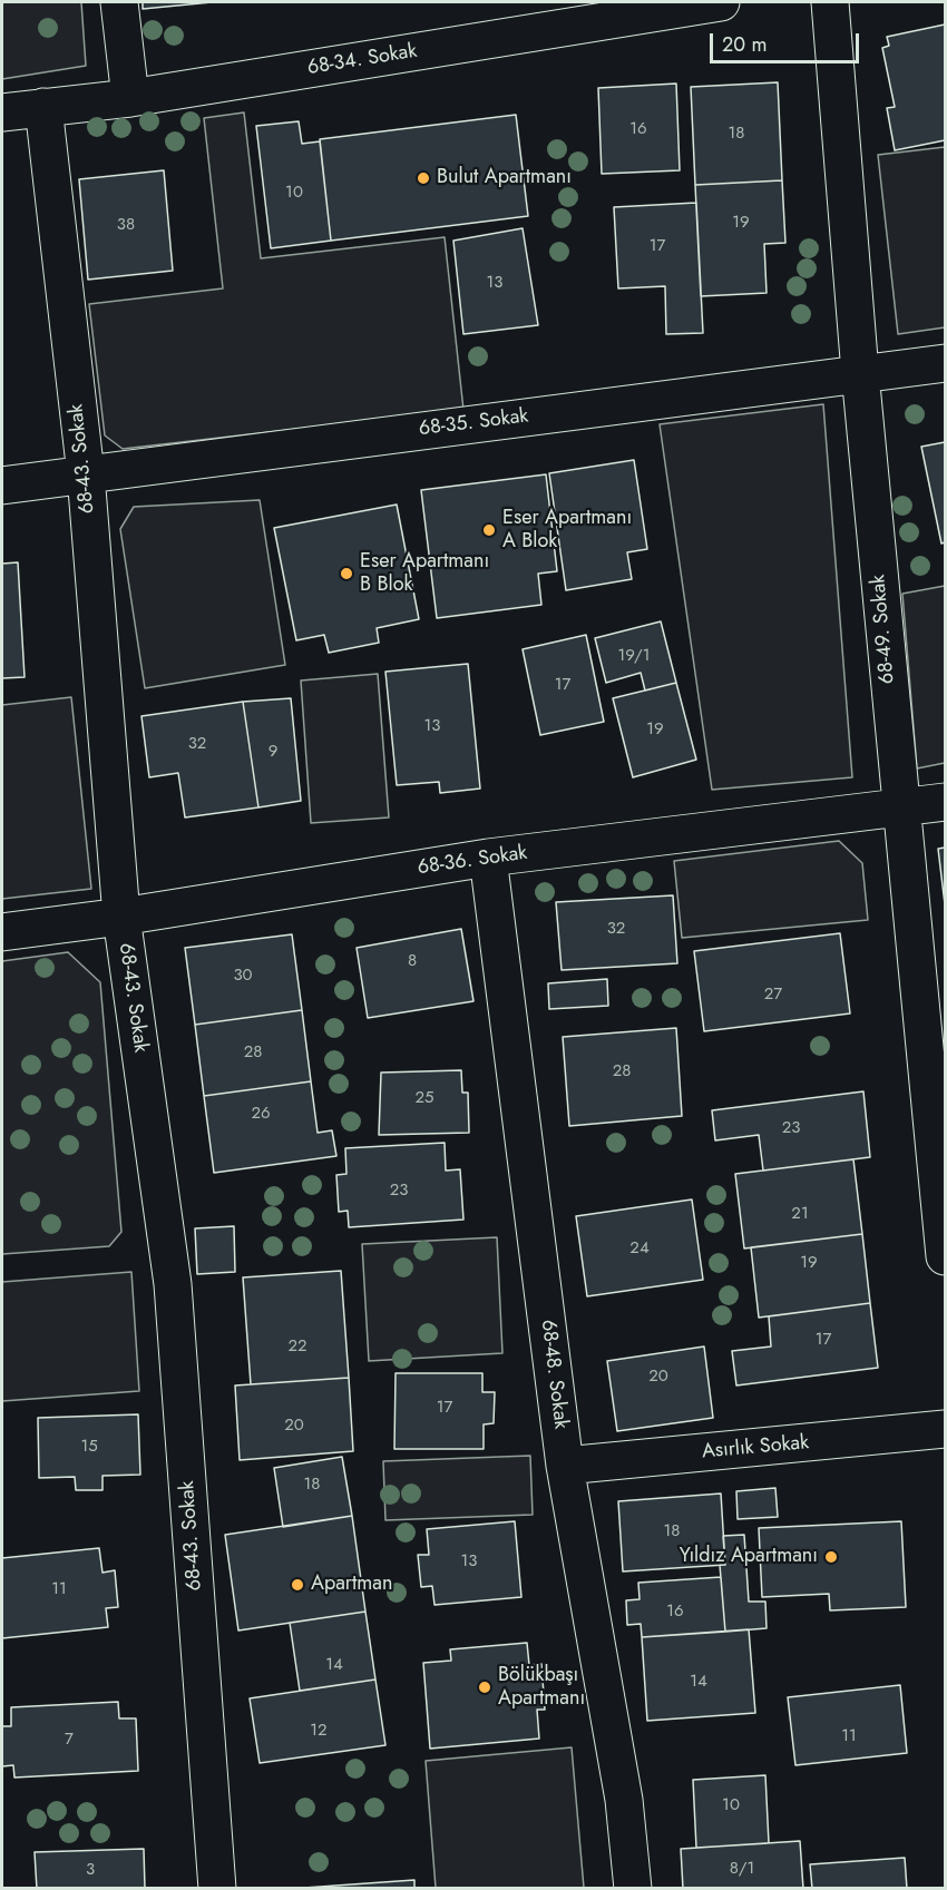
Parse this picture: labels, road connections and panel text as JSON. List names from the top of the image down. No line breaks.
{"streets":{"street":["68-34. Sokak","68-35. Sokak","68-43. Sokak","68-49. Sokak","68-36. Sokak","68-48. Sokak","Asırlık Sokak"]},"crossings":[["68-34. Sokak","68-43. Sokak"],["68-35. Sokak","68-43. Sokak"],["68-35. Sokak","68-49. Sokak"],["68-43. Sokak","68-36. Sokak"],["68-49. Sokak","68-36. Sokak"],["68-36. Sokak","68-48. Sokak"],["68-48. Sokak","Asırlık Sokak"]],"places":["Bulut Apartmanı","Eser Apartmanı A Blok","Eser Apartmanı B Blok","Yıldız Apartmanı","Apartman","Bölükbaşı Apartmanı"],"house_numbers":["16","18","10","19","38","17","13","19/1","17","13","19","32","9","32","8","30","27","28","28","25","26","23","23","21","24","19","17","22","20","17","20","15","18","18","13","11","16","14","14","12","11","7","10","8/1","3"],"scale_bar":"20 m"}
